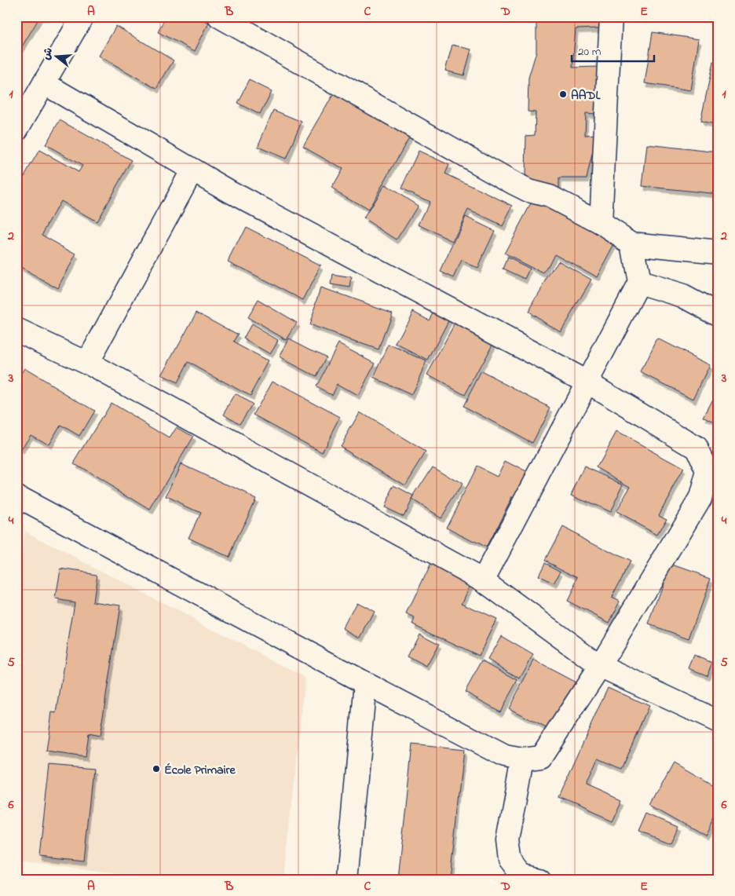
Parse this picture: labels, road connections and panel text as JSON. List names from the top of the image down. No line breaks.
{"places":["AADL","École Primaire"],"scale_bar":"20 m","north":"left","grid":{"columns":["A","B","C","D","E"],"rows":["1","2","3","4","5","6"]}}
